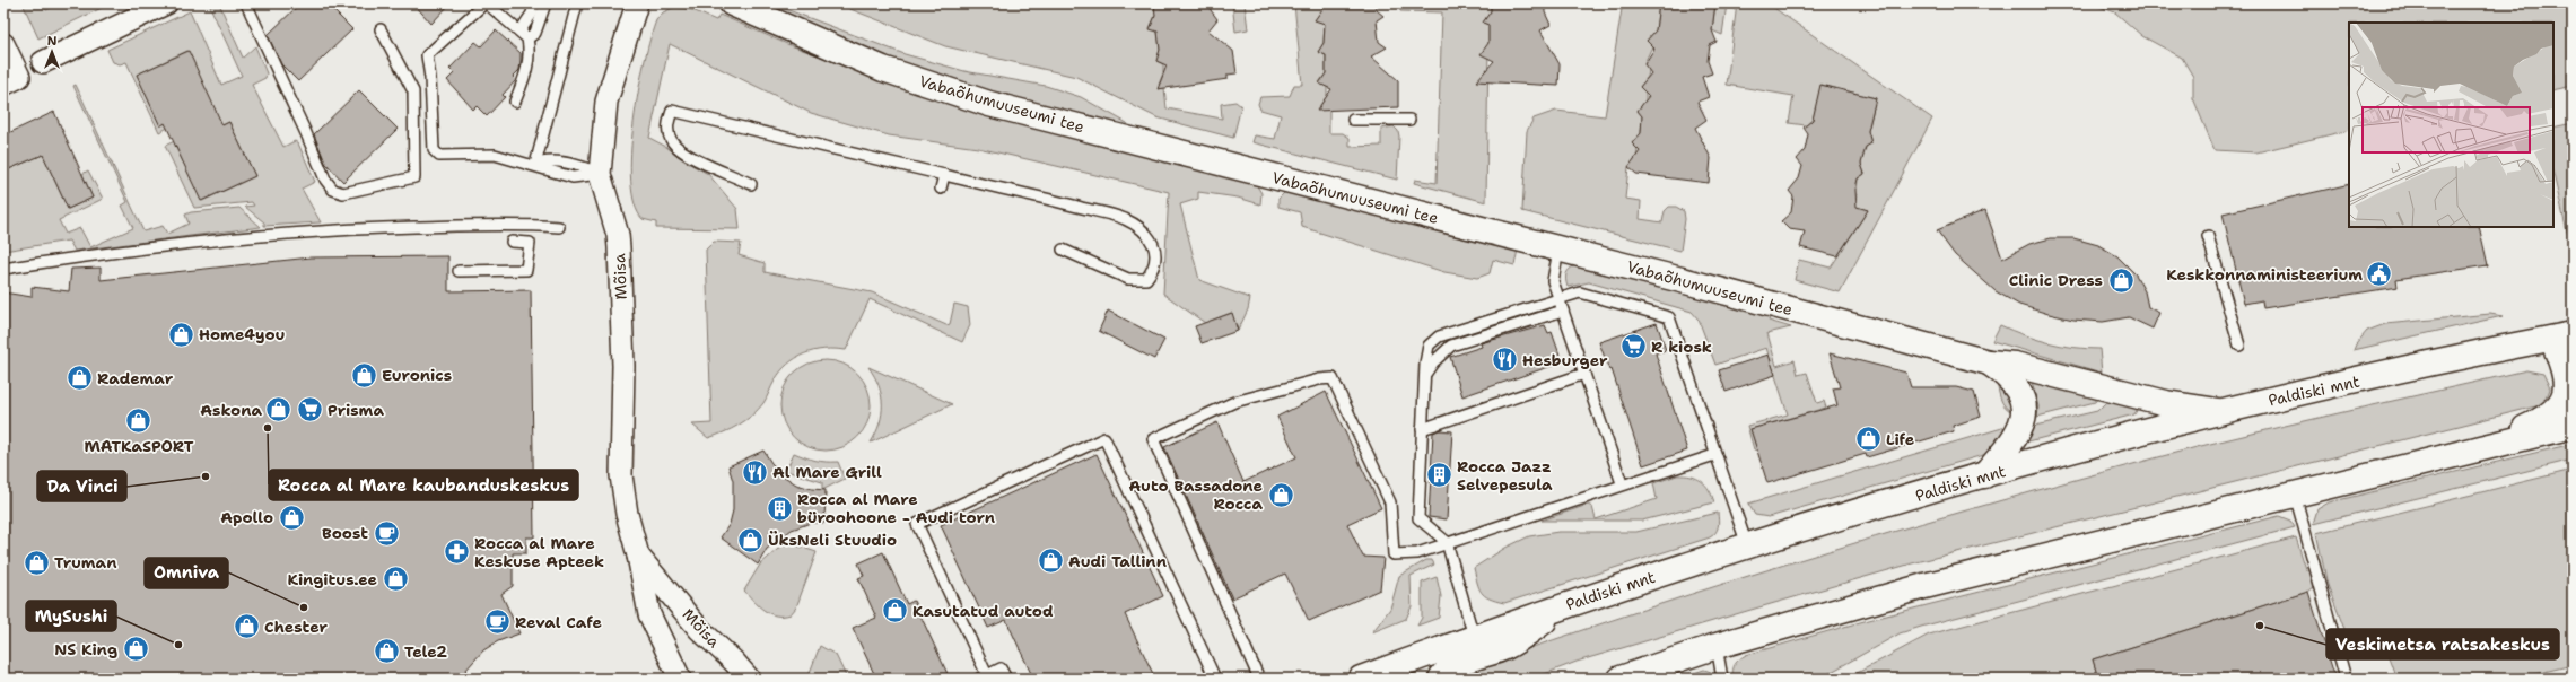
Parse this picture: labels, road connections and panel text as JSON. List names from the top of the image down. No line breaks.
{"streets":{"main road":["Vabaõhumuuseumi tee","Paldiski mnt"],"street":["Mõisa"]},"places":{"public building":["Keskkonnaministeerium"],"shop":["Clinic Dress","Home4you","Euronics","Rademar","Askona","MATKaSPORT","Life","Auto Bassadone Rocca","Apollo","ÜksNeli Stuudio","Audi Tallinn","Truman","Kingitus.ee","Kasutatud autod","Chester","NS King","Tele2"],"supermarket":["R kiosk","Prisma"],"restaurant":["Hesburger","Al Mare Grill"],"other":["Rocca al Mare kaubanduskeskus","Da Vinci","Omniva","Veskimetsa ratsakeskus","MySushi"],"building":["Rocca Jazz Selvepesula","Rocca al Mare büroohoone - Audi torn"],"cafe":["Boost","Reval Cafe"],"pharmacy":["Rocca al Mare Keskuse Apteek"]},"north":"top"}
